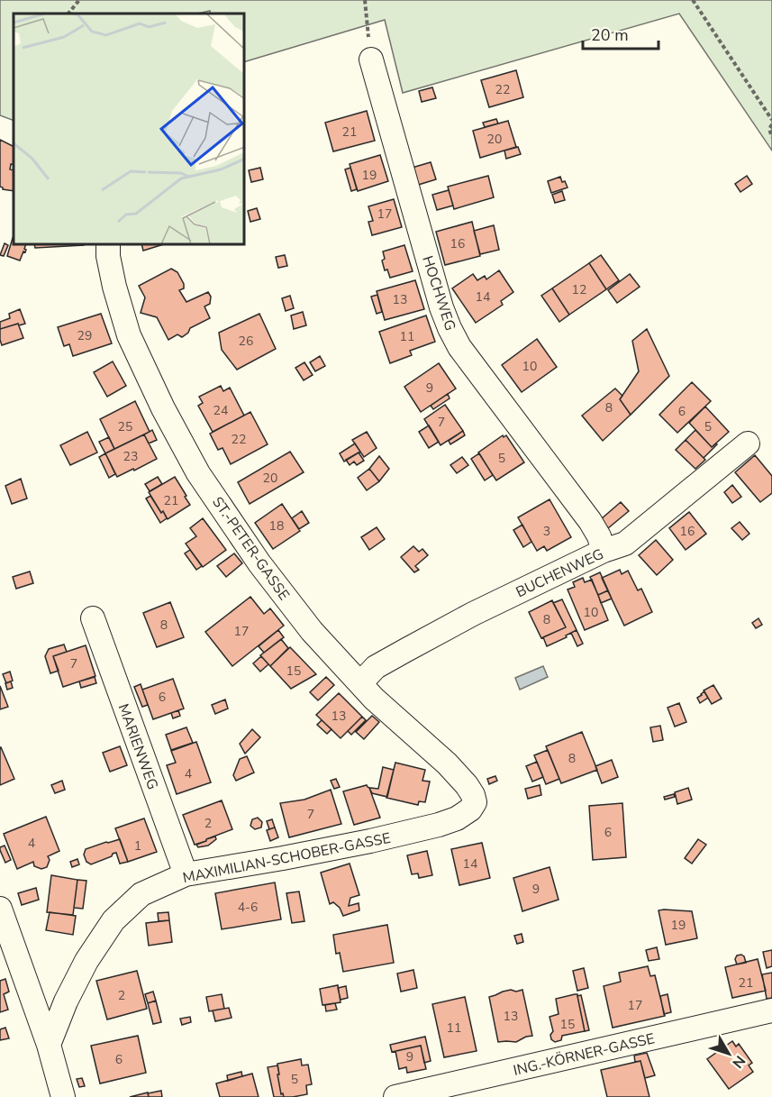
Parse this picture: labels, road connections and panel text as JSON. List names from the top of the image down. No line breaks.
{"streets":{"street":["HOCHWEG","ST.-PETER-GASSE","BUCHENWEG","MARIENWEG","MAXIMILIAN-SCHOBER-GASSE","ING.-KÖRNER-GASSE"]},"crossings":[["HOCHWEG","BUCHENWEG"],["ST.-PETER-GASSE","BUCHENWEG"],["ST.-PETER-GASSE","MAXIMILIAN-SCHOBER-GASSE"],["MARIENWEG","MAXIMILIAN-SCHOBER-GASSE"]],"house_numbers":["22","21","20","19","17","16","12","14","13","29","11","26","10","9","8","24","6","7","25","5","22","23","5","20","21","18","3","16","10","8","8","17","7","15","6","13","8","4","7","2","6","4","1","14","9","4-6","19","21","2","17","13","15","11","9","6","5"],"scale_bar":"20 m","north":"bottom right"}
